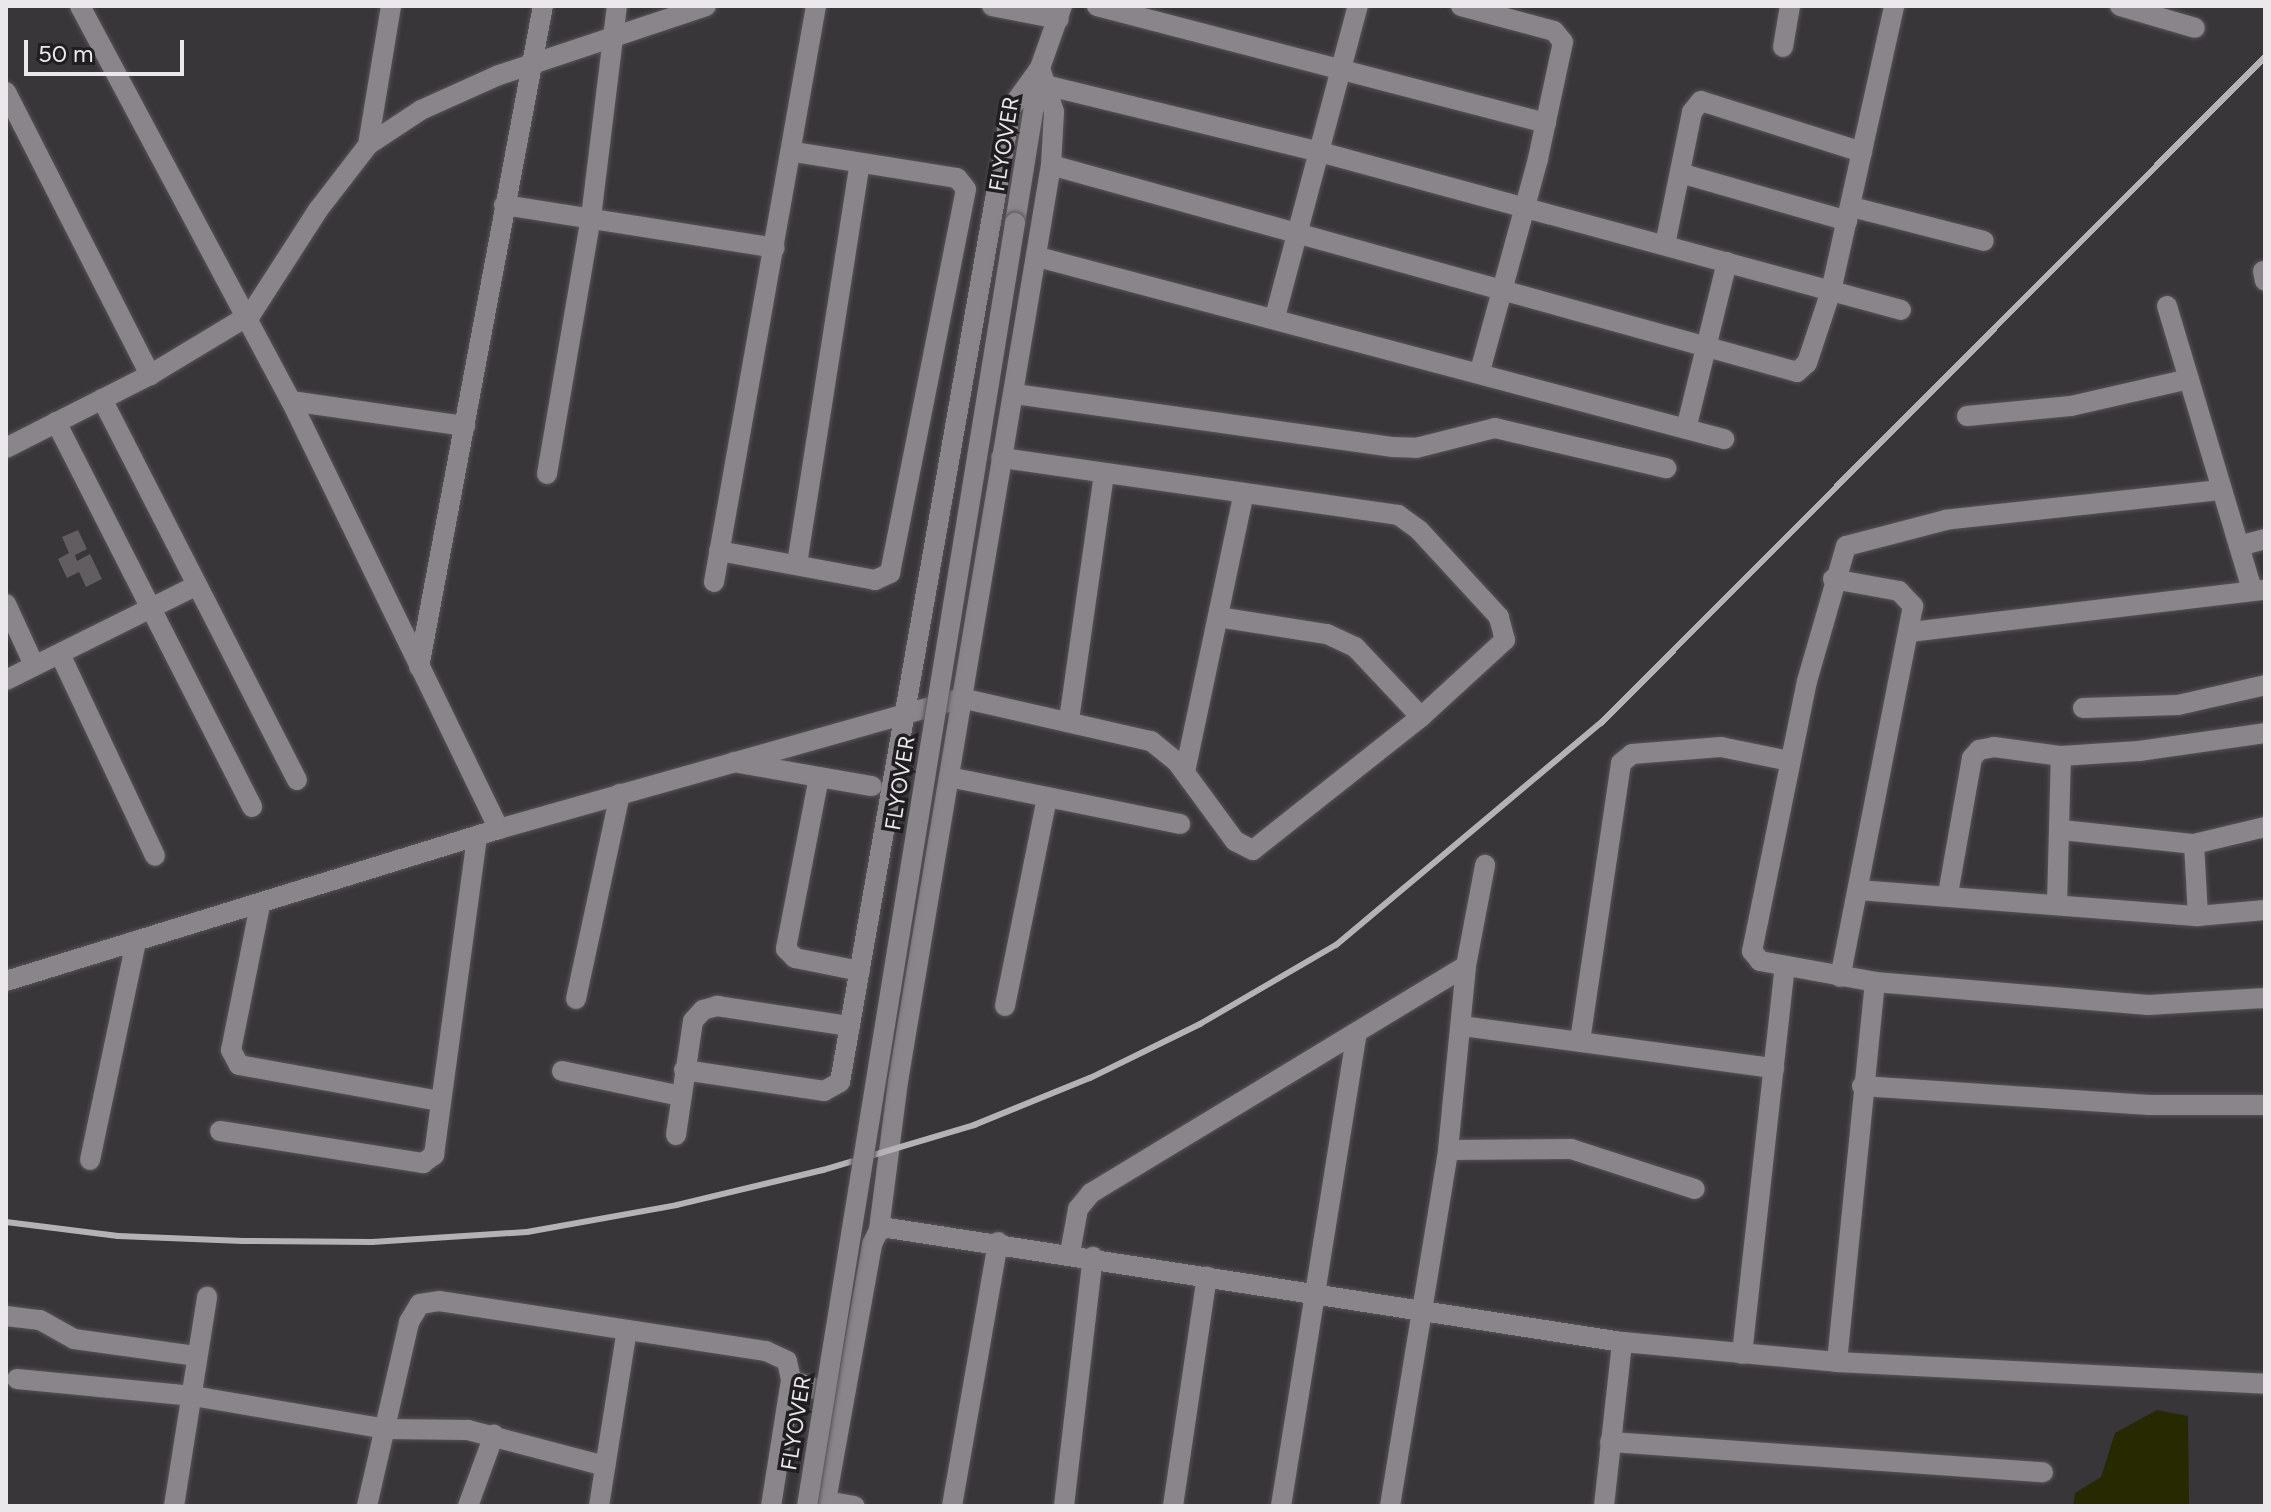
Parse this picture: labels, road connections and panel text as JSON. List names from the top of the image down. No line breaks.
{"streets":{"street":["FLYOVER"]},"scale_bar":"50 m"}
